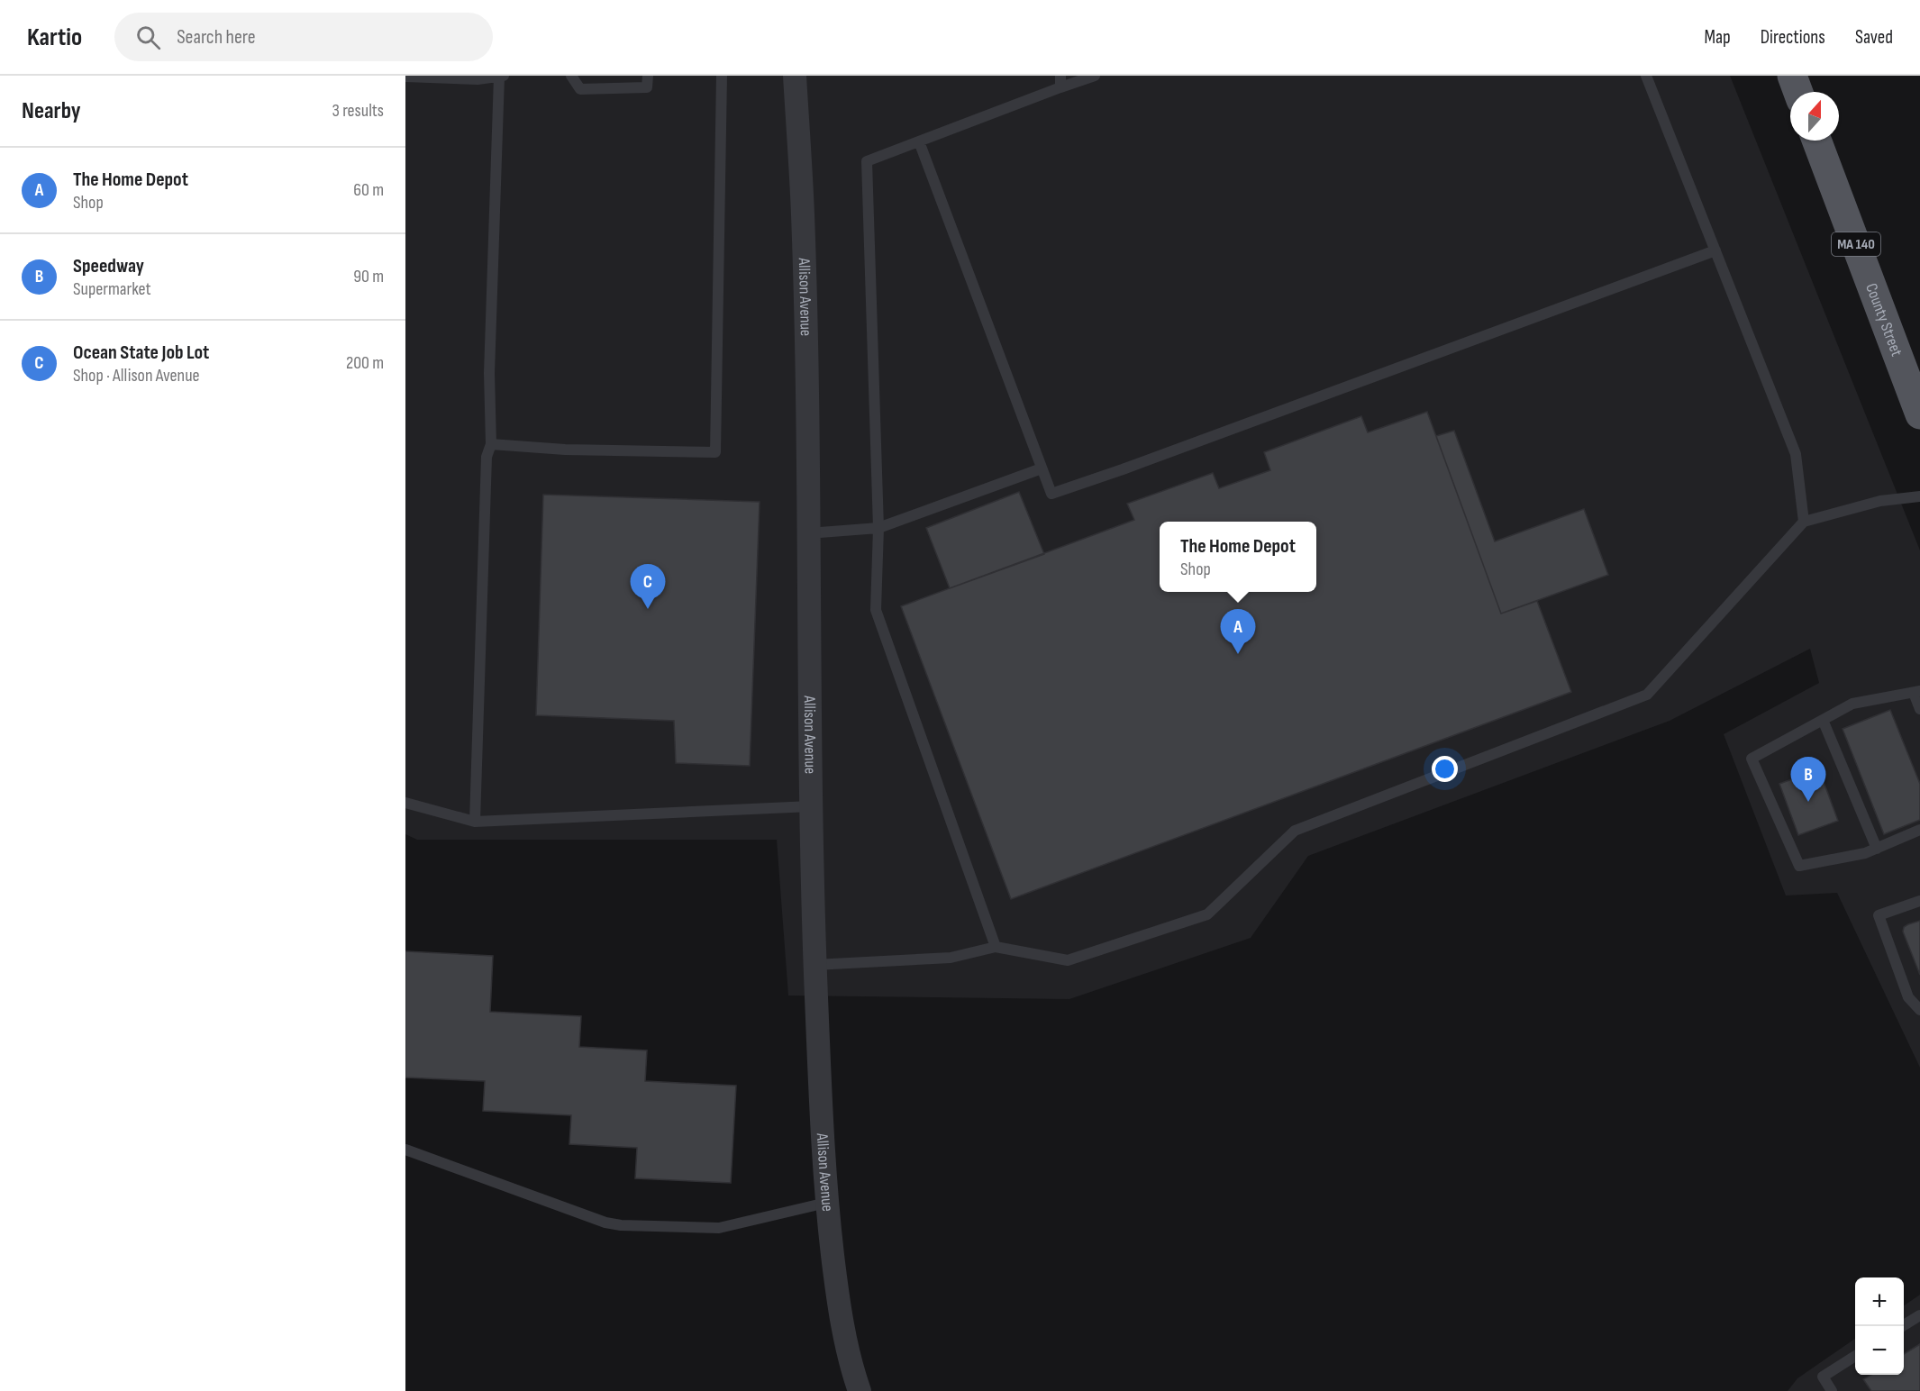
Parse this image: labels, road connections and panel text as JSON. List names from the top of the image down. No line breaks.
{"streets":{"main road":["MA 140","County Street"],"street":["Allison Avenue"]},"north":"top","page":{"header":"Kartio","search":"Search here","nav":["Map","Directions","Saved"],"heading":["Nearby","3 results"],"list":[{"mark":"A","name":"The Home Depot","note":"Shop","value":"60 m"},{"mark":"B","name":"Speedway","note":"Supermarket","value":"90 m"},{"mark":"C","name":"Ocean State Job Lot","note":"Shop · Allison Avenue","value":"200 m"}],"popup":["The Home Depot","Shop"],"pins":["C","A","B"],"map_buttons":["+","−"]}}
